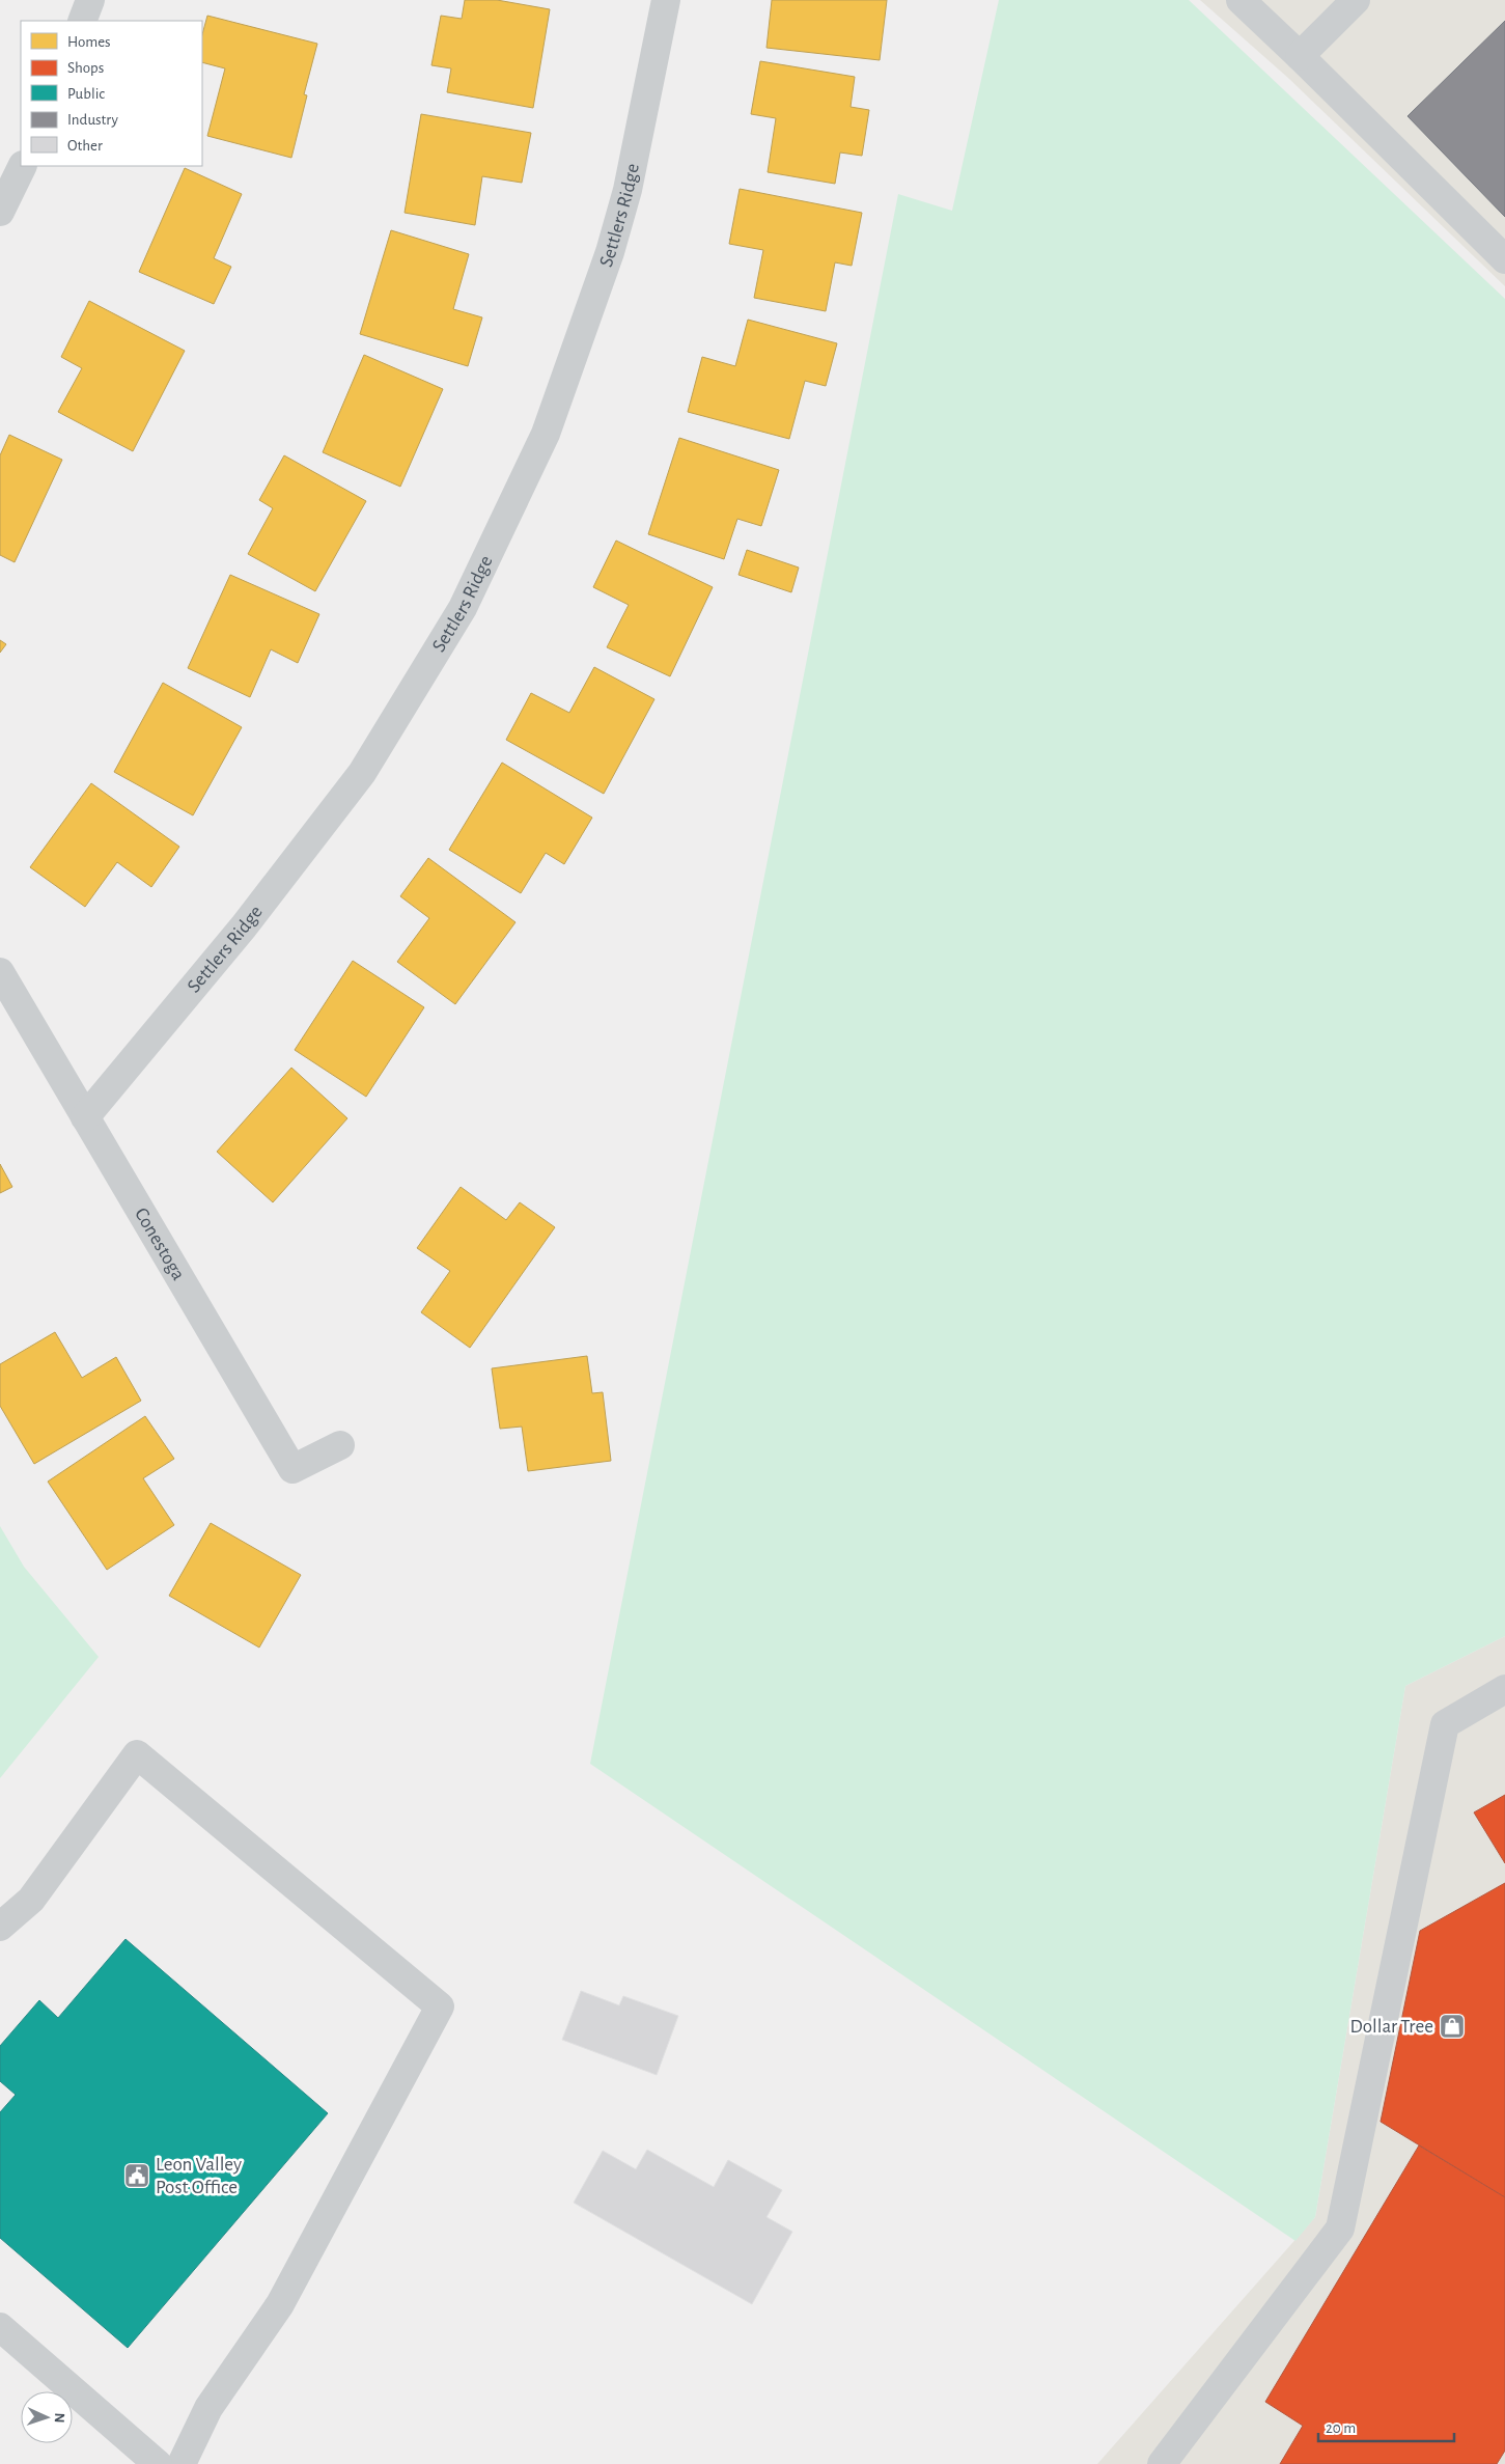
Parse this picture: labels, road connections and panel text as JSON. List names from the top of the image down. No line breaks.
{"streets":{"street":["Settlers Ridge","Conestoga"]},"crossings":[["Settlers Ridge","Conestoga"]],"places":{"shop":["Dollar Tree"],"public building":["Leon Valley Post Office"]},"legend":["Homes","Shops","Public","Industry","Other"],"scale_bar":"20 m","north":"right"}
